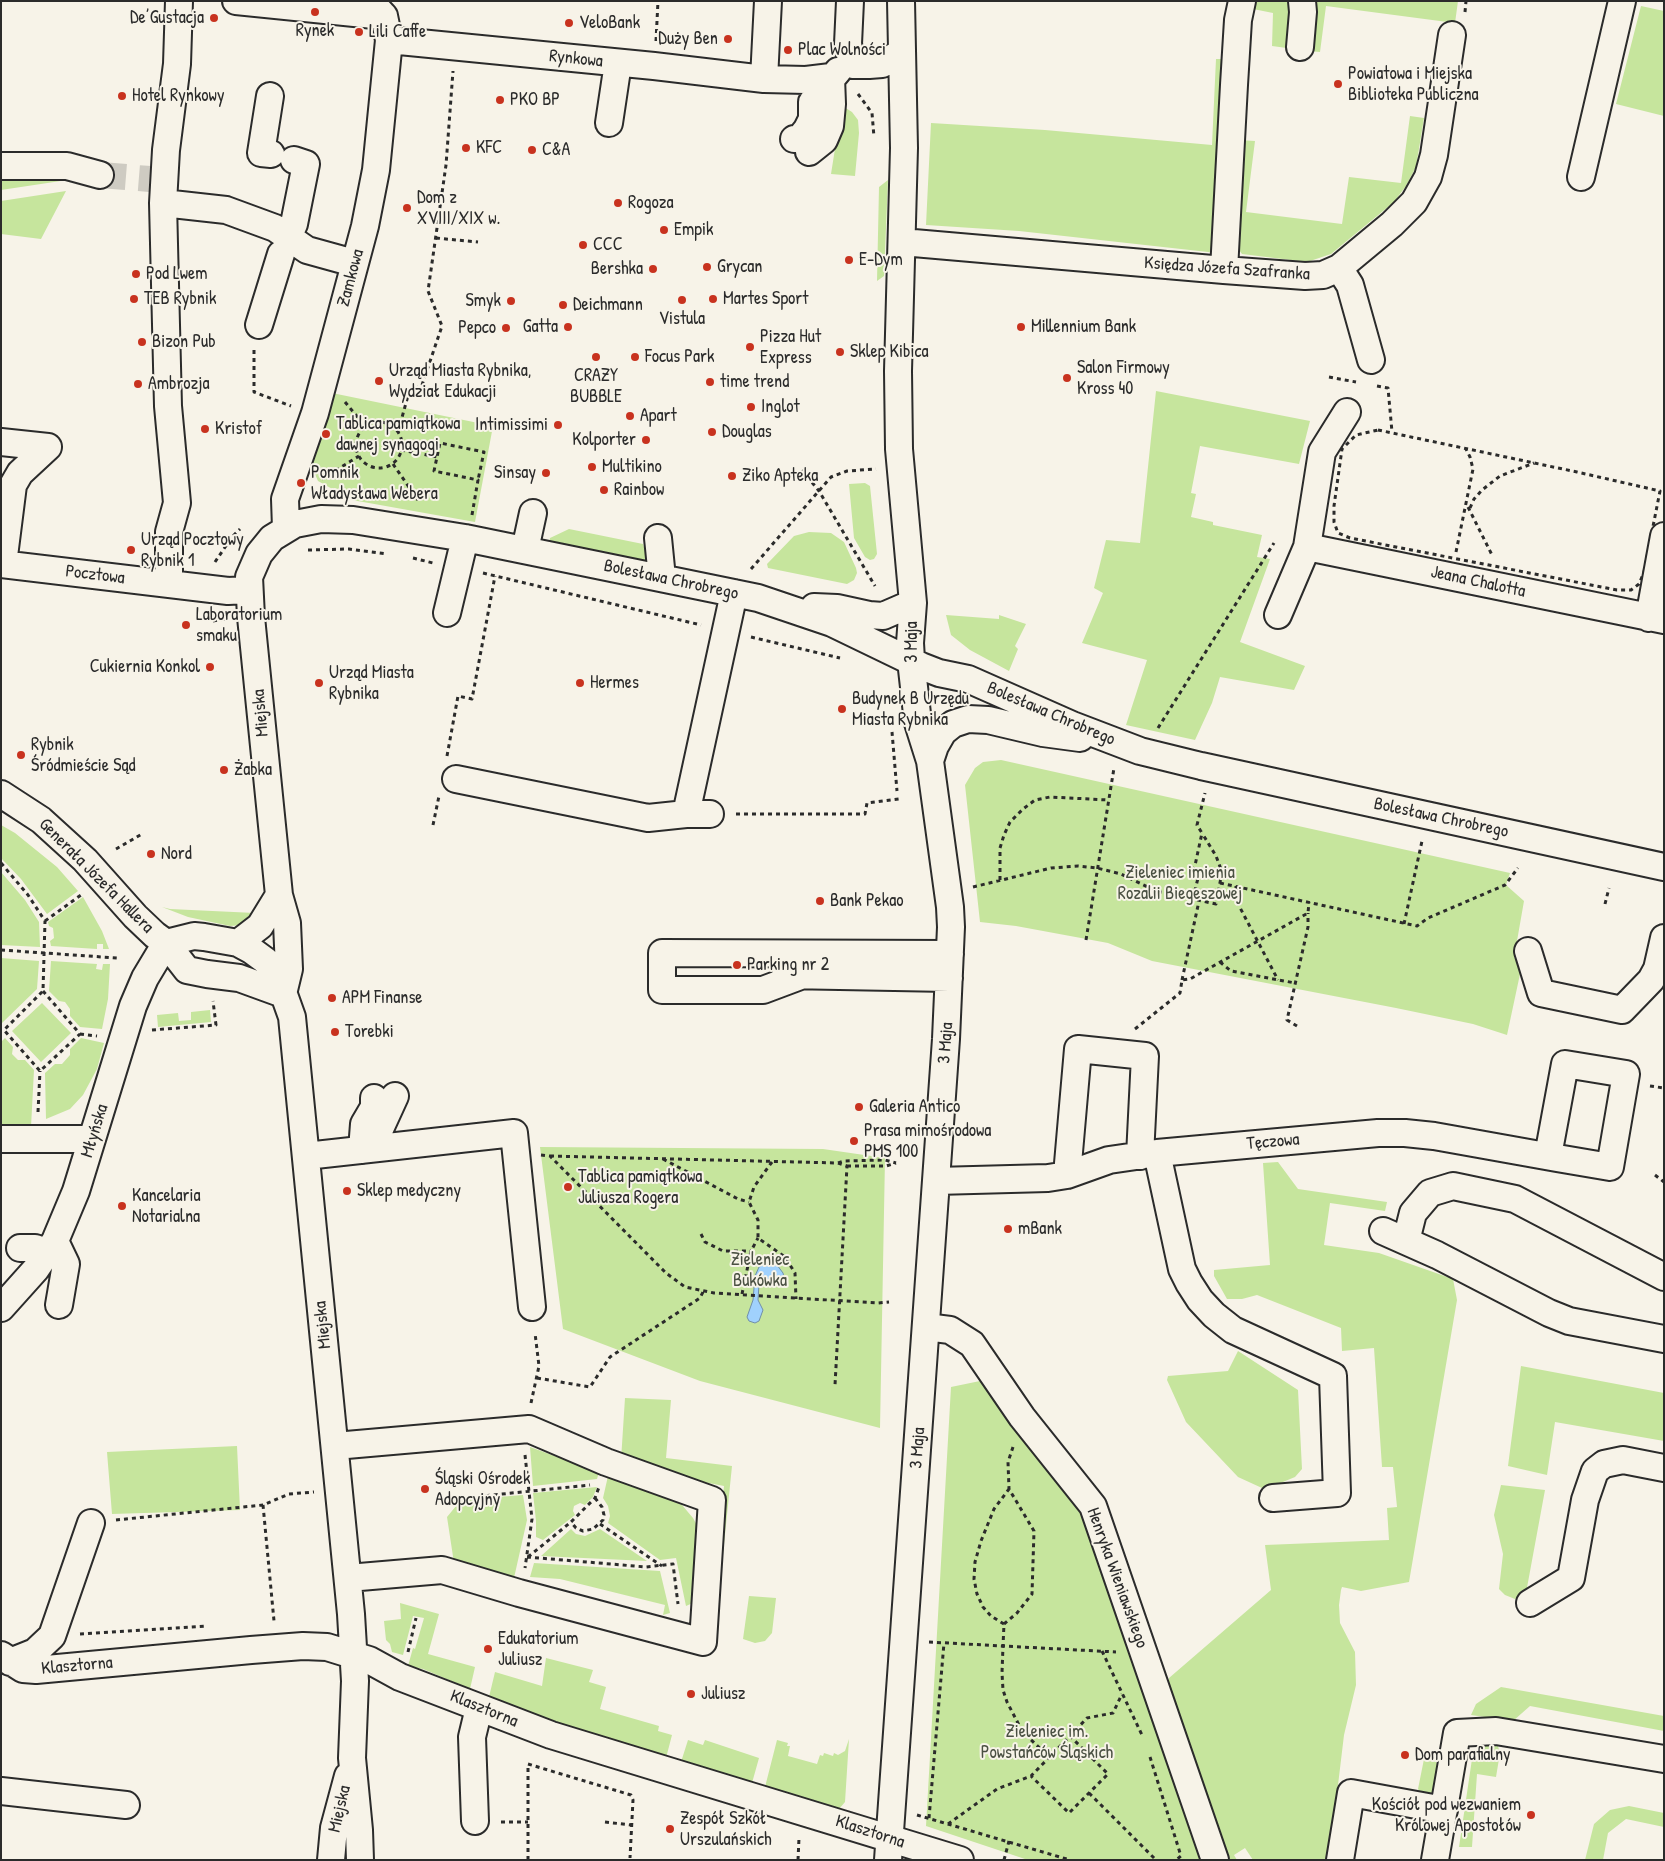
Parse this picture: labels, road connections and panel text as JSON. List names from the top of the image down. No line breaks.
{"streets":{"street":["Rynkowa","Księdza Józefa Szafranka","Zamkowa","Pocztowa","Bolesława Chrobrego","Jeana Chalotta","3 Maja","Miejska","Generała Józefa Hallera","Młyńska","Tęczowa","Henryka Wieniawskiego","Klasztorna"]},"crossings":[["Rynkowa","Zamkowa"],["Księdza Józefa Szafranka","3 Maja"],["Zamkowa","Bolesława Chrobrego"],["Pocztowa","Bolesława Chrobrego"],["Pocztowa","Miejska"],["Bolesława Chrobrego","3 Maja"],["Bolesława Chrobrego","Miejska"],["3 Maja","Tęczowa"],["3 Maja","Henryka Wieniawskiego"],["3 Maja","Klasztorna"],["Miejska","Generała Józefa Hallera"],["Miejska","Klasztorna"],["Generała Józefa Hallera","Młyńska"]],"parks":["Zieleniec imienia Rozalii Biegeszowej","Zieleniec Bukówka","Zieleniec im. Powstańców Śląskich"],"places":["Rynek","De’Gustacja","VeloBank","Lili Caffe","Duży Ben","Plac Wolności","Powiatowa i Miejska Biblioteka Publiczna","Hotel Rynkowy","PKO BP","KFC","C&A","Rogoza","Dom z XVIII/XIX w.","Empik","CCC","E-Dym","Grycan","Bershka","Pod Lwem","TEB Rybnik","Martes Sport","Vistula","Smyk","Deichmann","Gatta","Millennium Bank","Pepco","Bizon Pub","Pizza Hut Express","Sklep Kibica","CRAZY BUBBLE","Focus Park","Salon Firmowy Kross 40","Urząd Miasta Rybnika, Wydział Edukacji","time trend","Ambrozja","Inglot","Apart","Intimissimi","Kristof","Douglas","Tablica pamiątkowa dawnej synagogi","Kolporter","Multikino","Sinsay","Ziko Apteka","Pomnik Władysława Webera","Rainbow","Urząd Pocztowy Rybnik 1","Laboratorium smaku","Cukiernia Konkol","Urząd Miasta Rybnika","Hermes","Budynek B Urzędu Miasta Rybnika","Rybnik Śródmieście Sąd","Żabka","Nord","Bank Pekao","Parking nr 2","APM Finanse","Torebki","Galeria Antico","Prasa mimośrodowa PMS 100","Tablica pamiątkowa Juliusza Rogera","Sklep medyczny","Kancelaria Notarialna","mBank","Śląski Ośrodek Adopcyjny","Edukatorium Juliusz","Juliusz","Dom parafialny","Kościół pod wezwaniem Królowej Apostołów","Zespół Szkół Urszulańskich"]}
